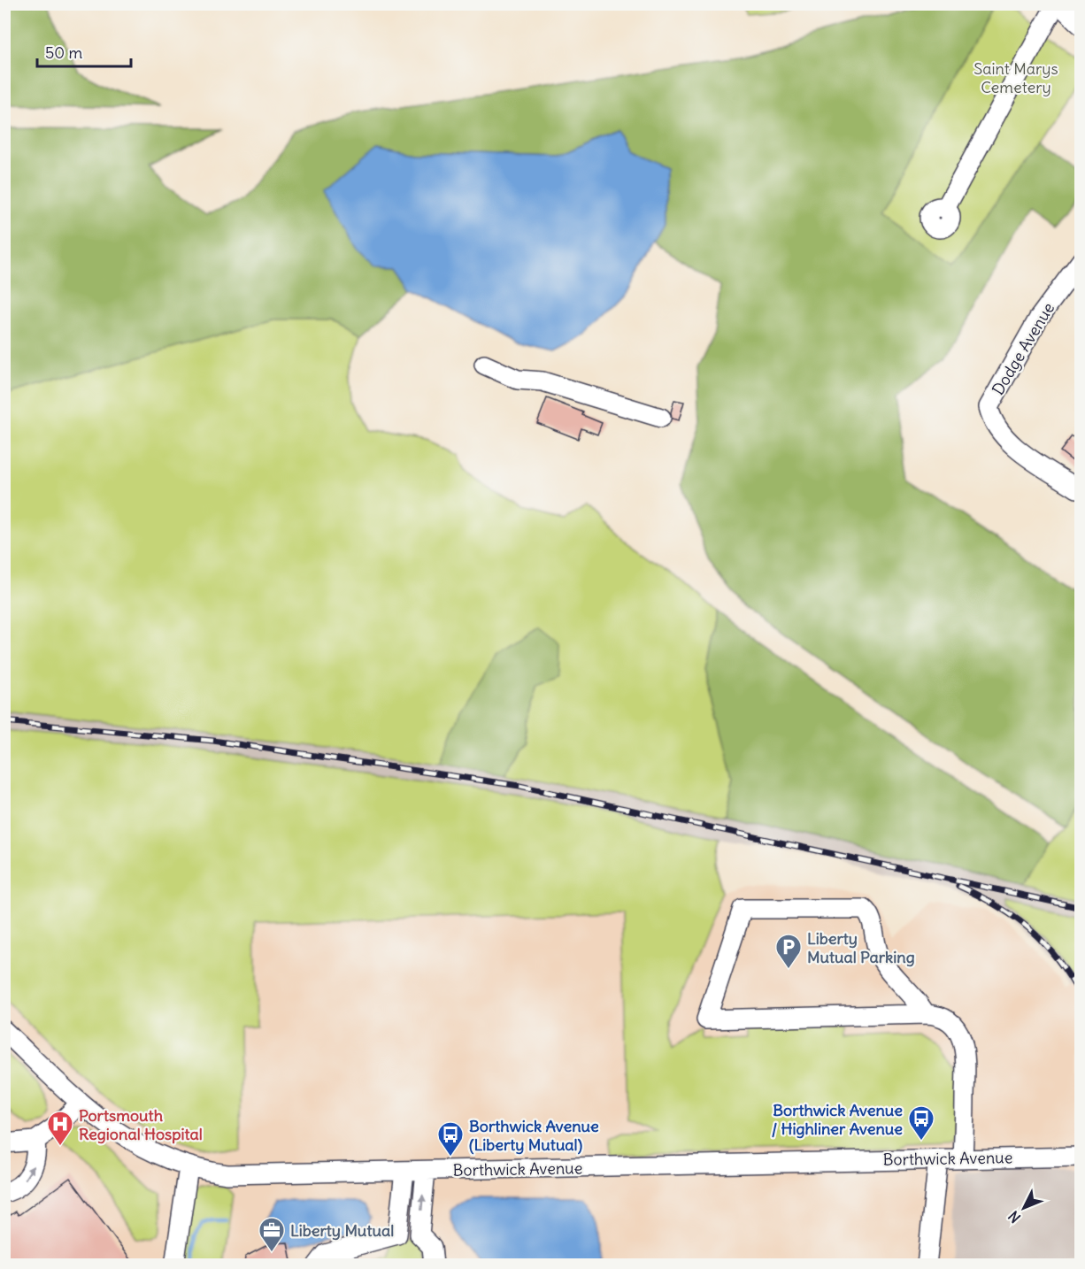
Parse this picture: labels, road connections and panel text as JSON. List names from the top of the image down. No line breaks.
{"streets":{"street":["Dodge Avenue","Borthwick Avenue"]},"parks":["Saint Marys Cemetery"],"places":{"parking":["Liberty Mutual Parking"],"bus stop":["Borthwick Avenue / Highliner Avenue","Borthwick Avenue (Liberty Mutual)"],"hospital":["Portsmouth Regional Hospital"],"office":["Liberty Mutual"]},"scale_bar":"50 m","north":"bottom left"}
